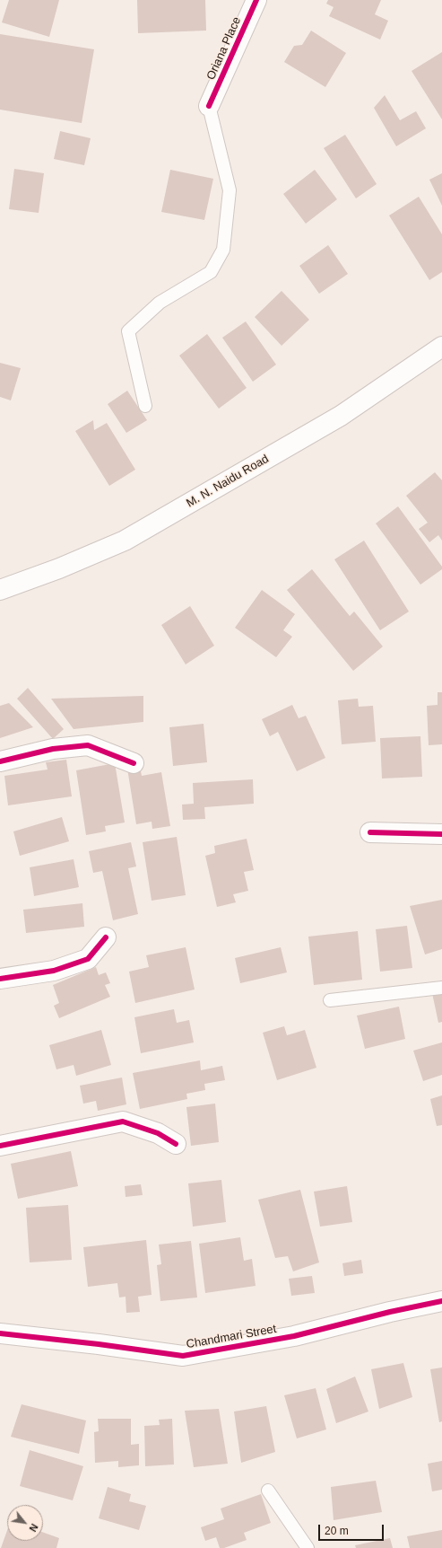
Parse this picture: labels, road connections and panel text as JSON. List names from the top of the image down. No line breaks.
{"streets":{"street":["Oriana Place","M. N. Naidu Road","Chandmari Street"]},"scale_bar":"20 m","north":"bottom right"}
